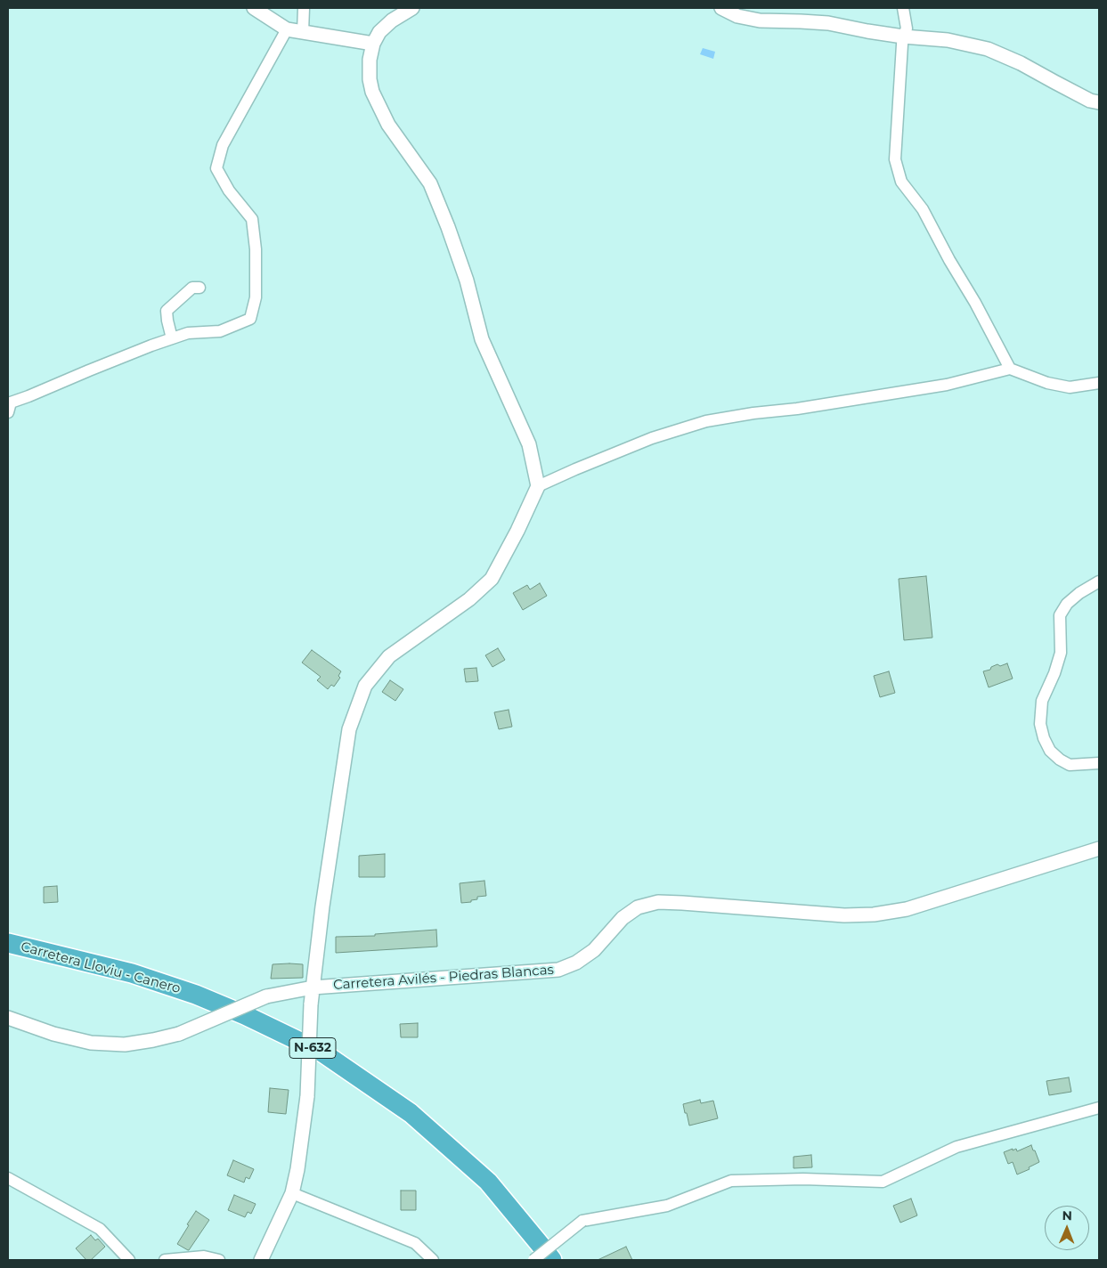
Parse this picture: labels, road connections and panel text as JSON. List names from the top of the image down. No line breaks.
{"streets":{"highway":["Carretera Lloviu - Canero","N-632"],"street":["Carretera Avilés - Piedras Blancas"]},"north":"top"}
